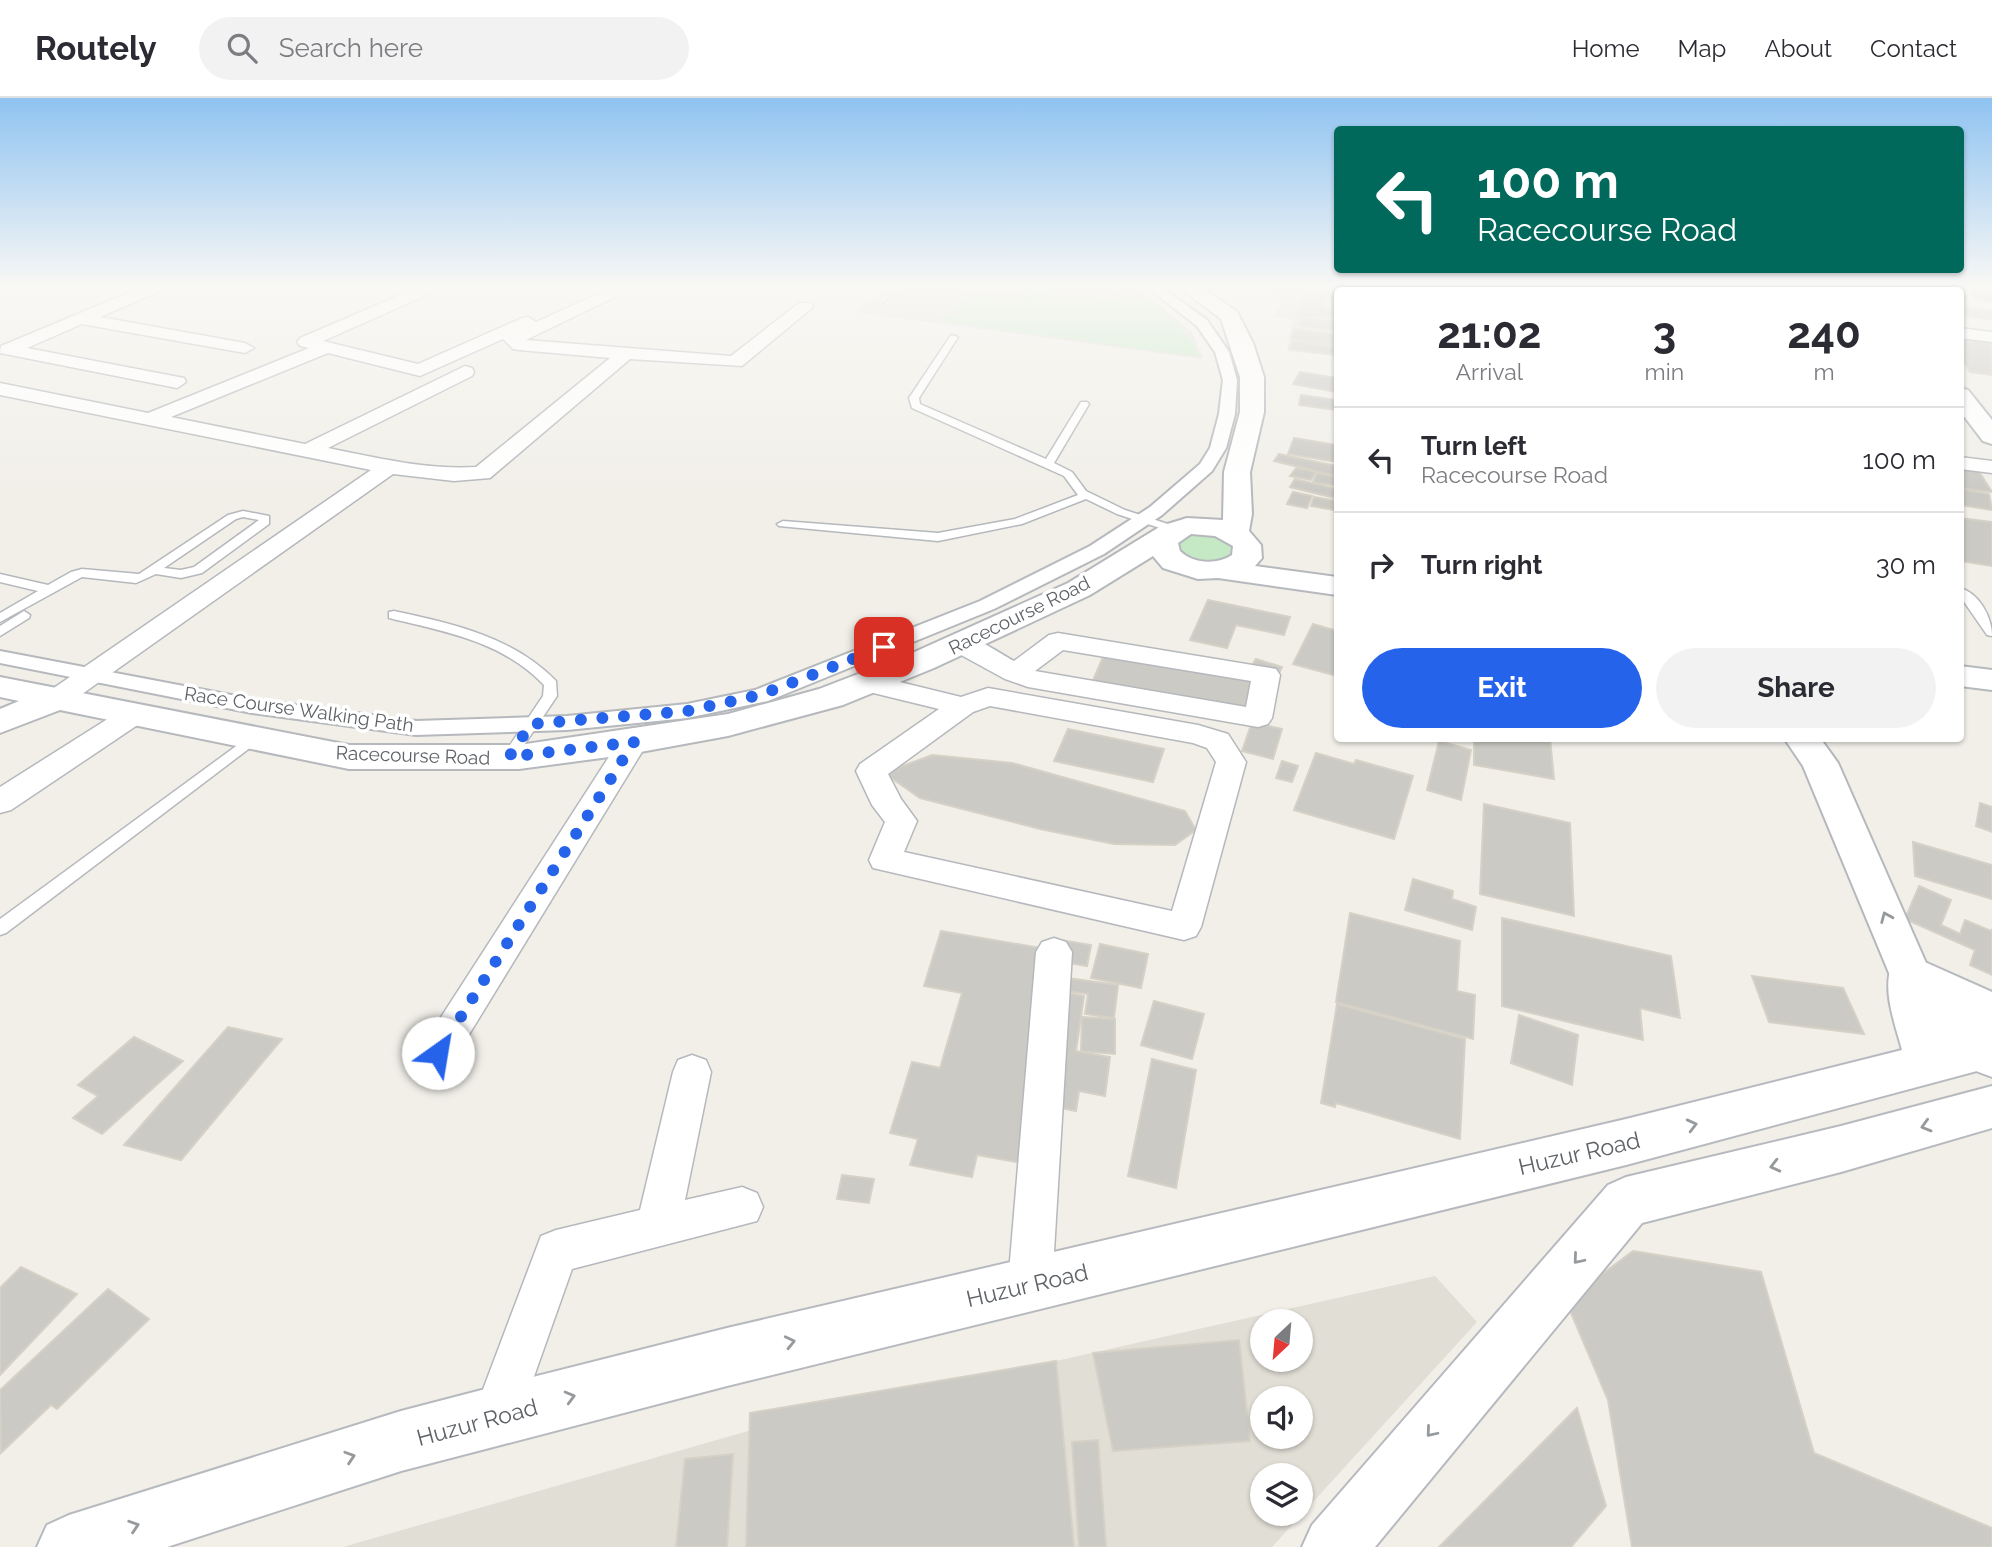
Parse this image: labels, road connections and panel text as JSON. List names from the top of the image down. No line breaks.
{"streets":{"street":["Racecourse Road","Race Course Walking Path","Huzur Road"]},"crossings":[["Racecourse Road","Race Course Walking Path"]],"one_way":["Huzur Road"],"north":"bottom left","page":{"header":"Routely","search":"Search here","nav":["Home","Map","About","Contact"],"turn":["100 m","Racecourse Road"],"eta":["21:02","Arrival","3","min","240","m"],"list":[{"name":"Turn left","note":"Racecourse Road","value":"100 m"},{"name":"Turn right","value":"30 m"}],"buttons":["Exit","Share"]}}
